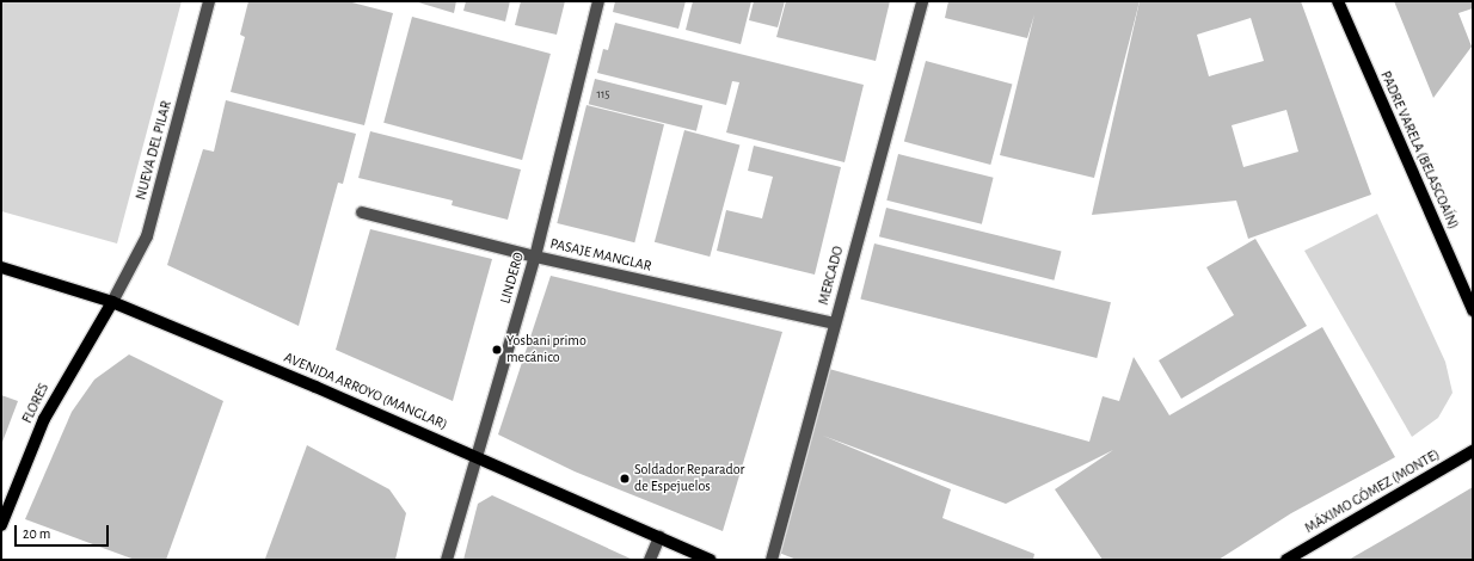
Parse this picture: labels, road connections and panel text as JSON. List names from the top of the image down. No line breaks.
{"streets":{"main road":["PADRE VARELA (BELASCOAÍN)","AVENIDA ARROYO (MANGLAR)","FLORES","MÁXIMO GÓMEZ (MONTE)"],"street":["NUEVA DEL PILAR","PASAJE MANGLAR","MERCADO","LINDERO"]},"crossings":[["NUEVA DEL PILAR","AVENIDA ARROYO (MANGLAR)"],["NUEVA DEL PILAR","FLORES"],["PASAJE MANGLAR","MERCADO"],["PASAJE MANGLAR","LINDERO"],["LINDERO","AVENIDA ARROYO (MANGLAR)"],["AVENIDA ARROYO (MANGLAR)","FLORES"]],"places":["Yosbani primo mecánico","Soldador Reparador de Espejuelos"],"house_numbers":["115"],"scale_bar":"20 m"}
